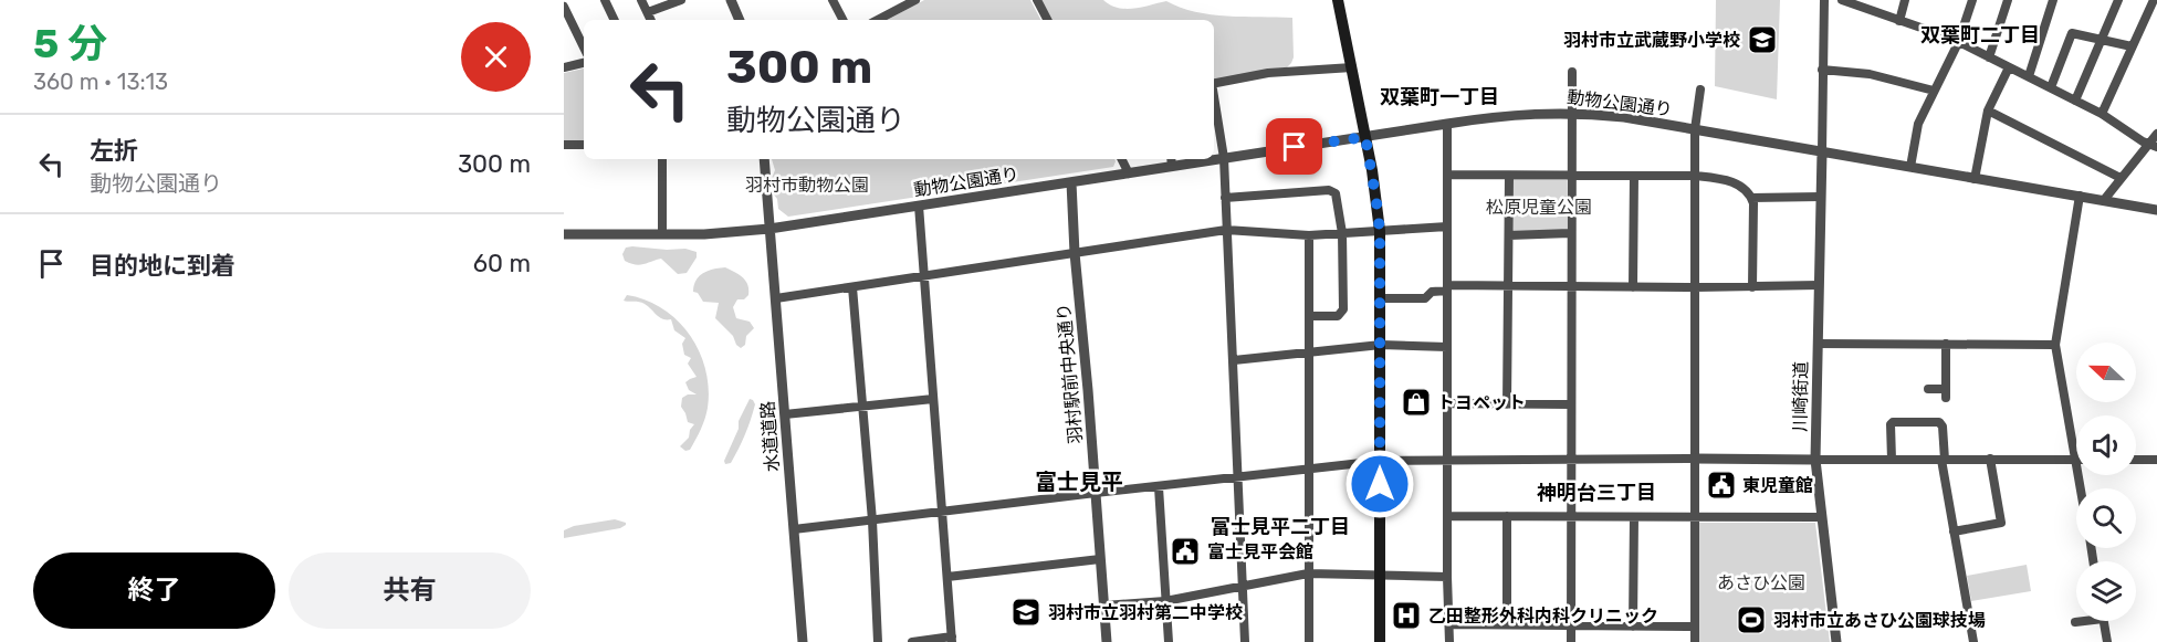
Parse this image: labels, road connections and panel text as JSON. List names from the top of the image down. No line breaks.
{"streets":{"street":["動物公園通り","羽村駅前中央通り","川崎街道","水道道路"]},"crossings":[["動物公園通り","羽村駅前中央通り"],["動物公園通り","川崎街道"],["動物公園通り","水道道路"]],"districts":["双葉町二丁目","双葉町一丁目","富士見平","神明台三丁目","富士見平二丁目"],"parks":["羽村市動物公園","松原児童公園","あさひ公園"],"places":{"school or university":["羽村市立武蔵野小学校","羽村市立羽村第二中学校"],"shop":["トヨペット"],"public building":["東児童館","富士見平会館"],"hospital":["乙田整形外科内科クリニック"],"sports":["羽村市立あさひ公園球技場"]},"north":"left","page":{"heading":["5 分","360 m · 13:13"],"turn":["300 m","動物公園通り"],"list":[{"name":"左折","note":"動物公園通り","value":"300 m"},{"name":"目的地に到着","value":"60 m"}],"buttons":["終了","共有"]}}
